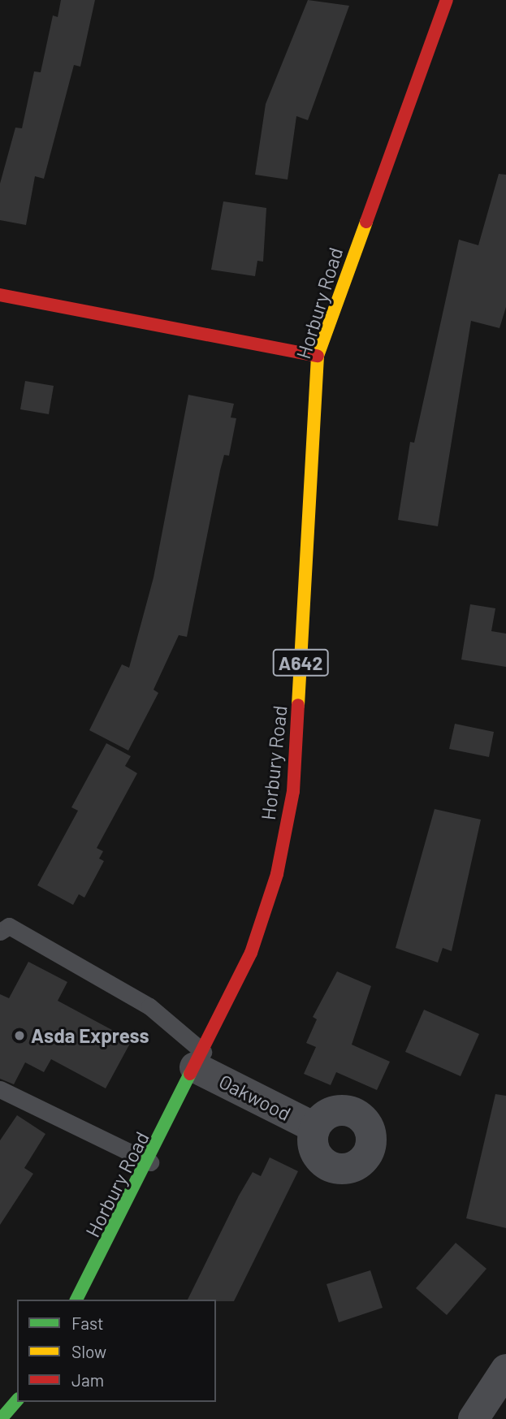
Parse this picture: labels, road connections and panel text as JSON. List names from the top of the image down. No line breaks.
{"streets":{"main road":["Horbury Road","A642"],"street":["Oakwood"]},"crossings":[["Horbury Road","Oakwood"]],"places":["Asda Express"],"legend":["Fast","Slow","Jam"]}
